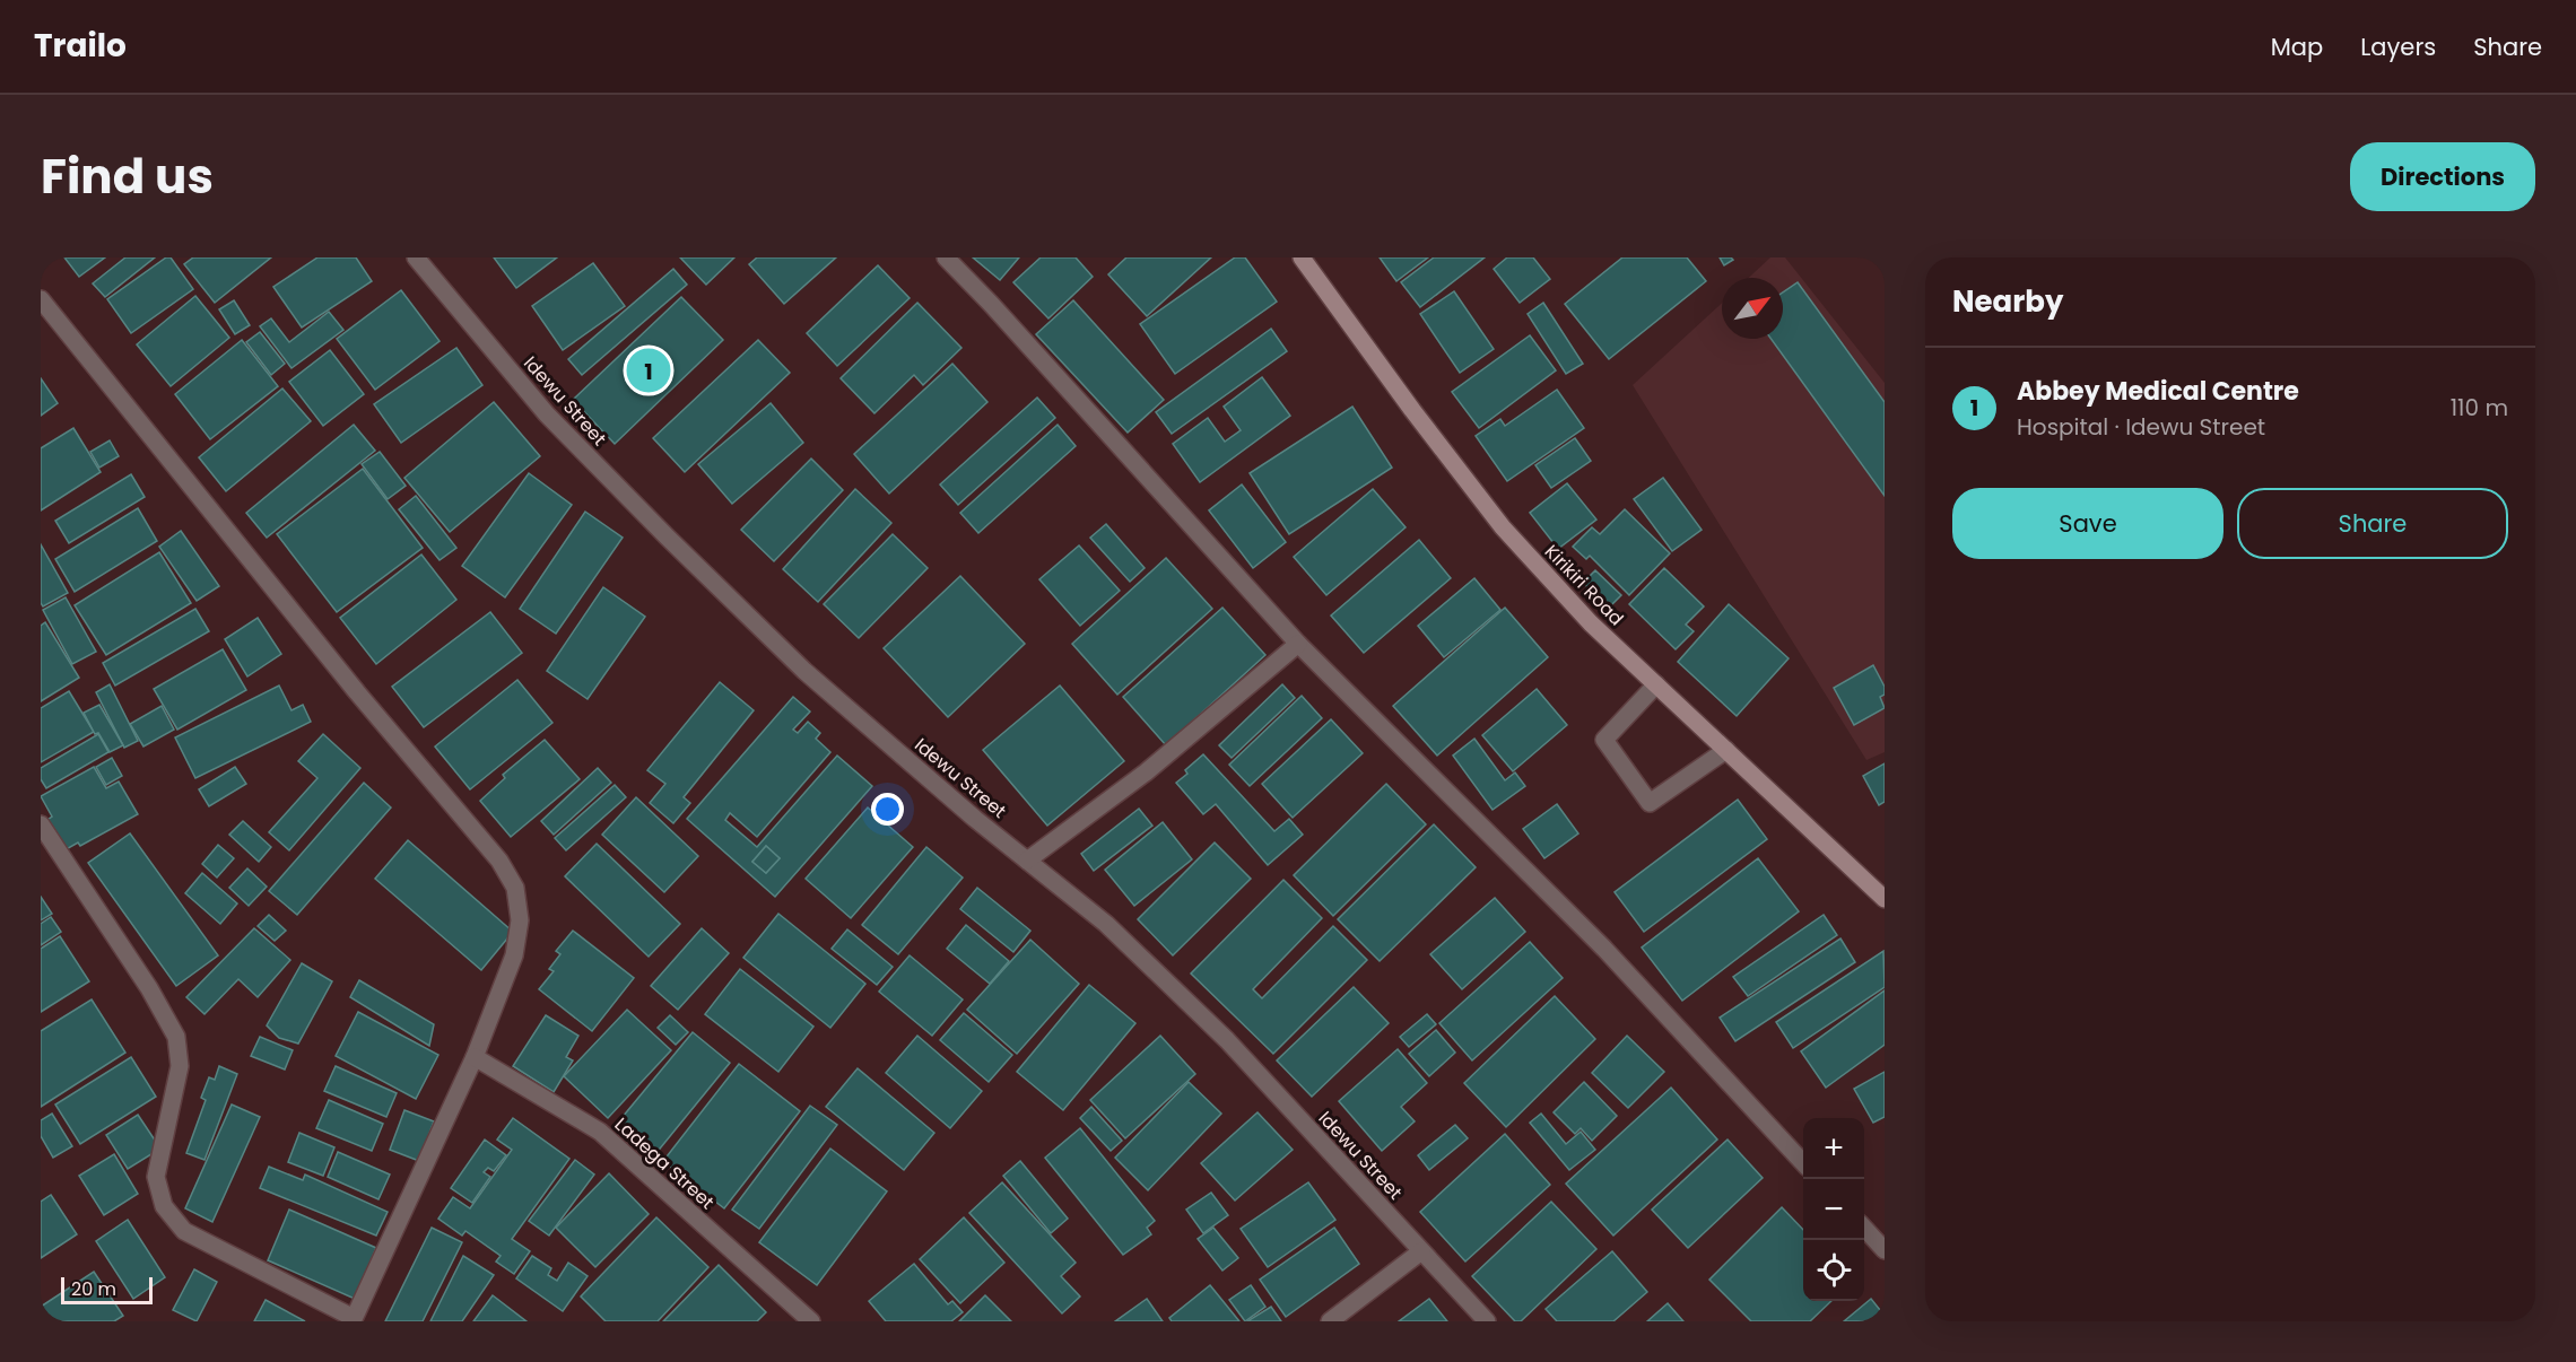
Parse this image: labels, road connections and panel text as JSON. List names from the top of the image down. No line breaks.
{"streets":{"main road":["Kirikiri Road"],"street":["Idewu Street","Ladega Street"]},"scale_bar":"20 m","north":"top right","page":{"header":"Trailo","nav":["Map","Layers","Share"],"title":"Find us","buttons":["Directions",["Save","Share"]],"heading":"Nearby","pins":"1","list":[{"mark":"1","name":"Abbey Medical Centre","note":"Hospital · Idewu Street","value":"110 m"}],"map_buttons":["+","−"],"scale":"20 m"}}
